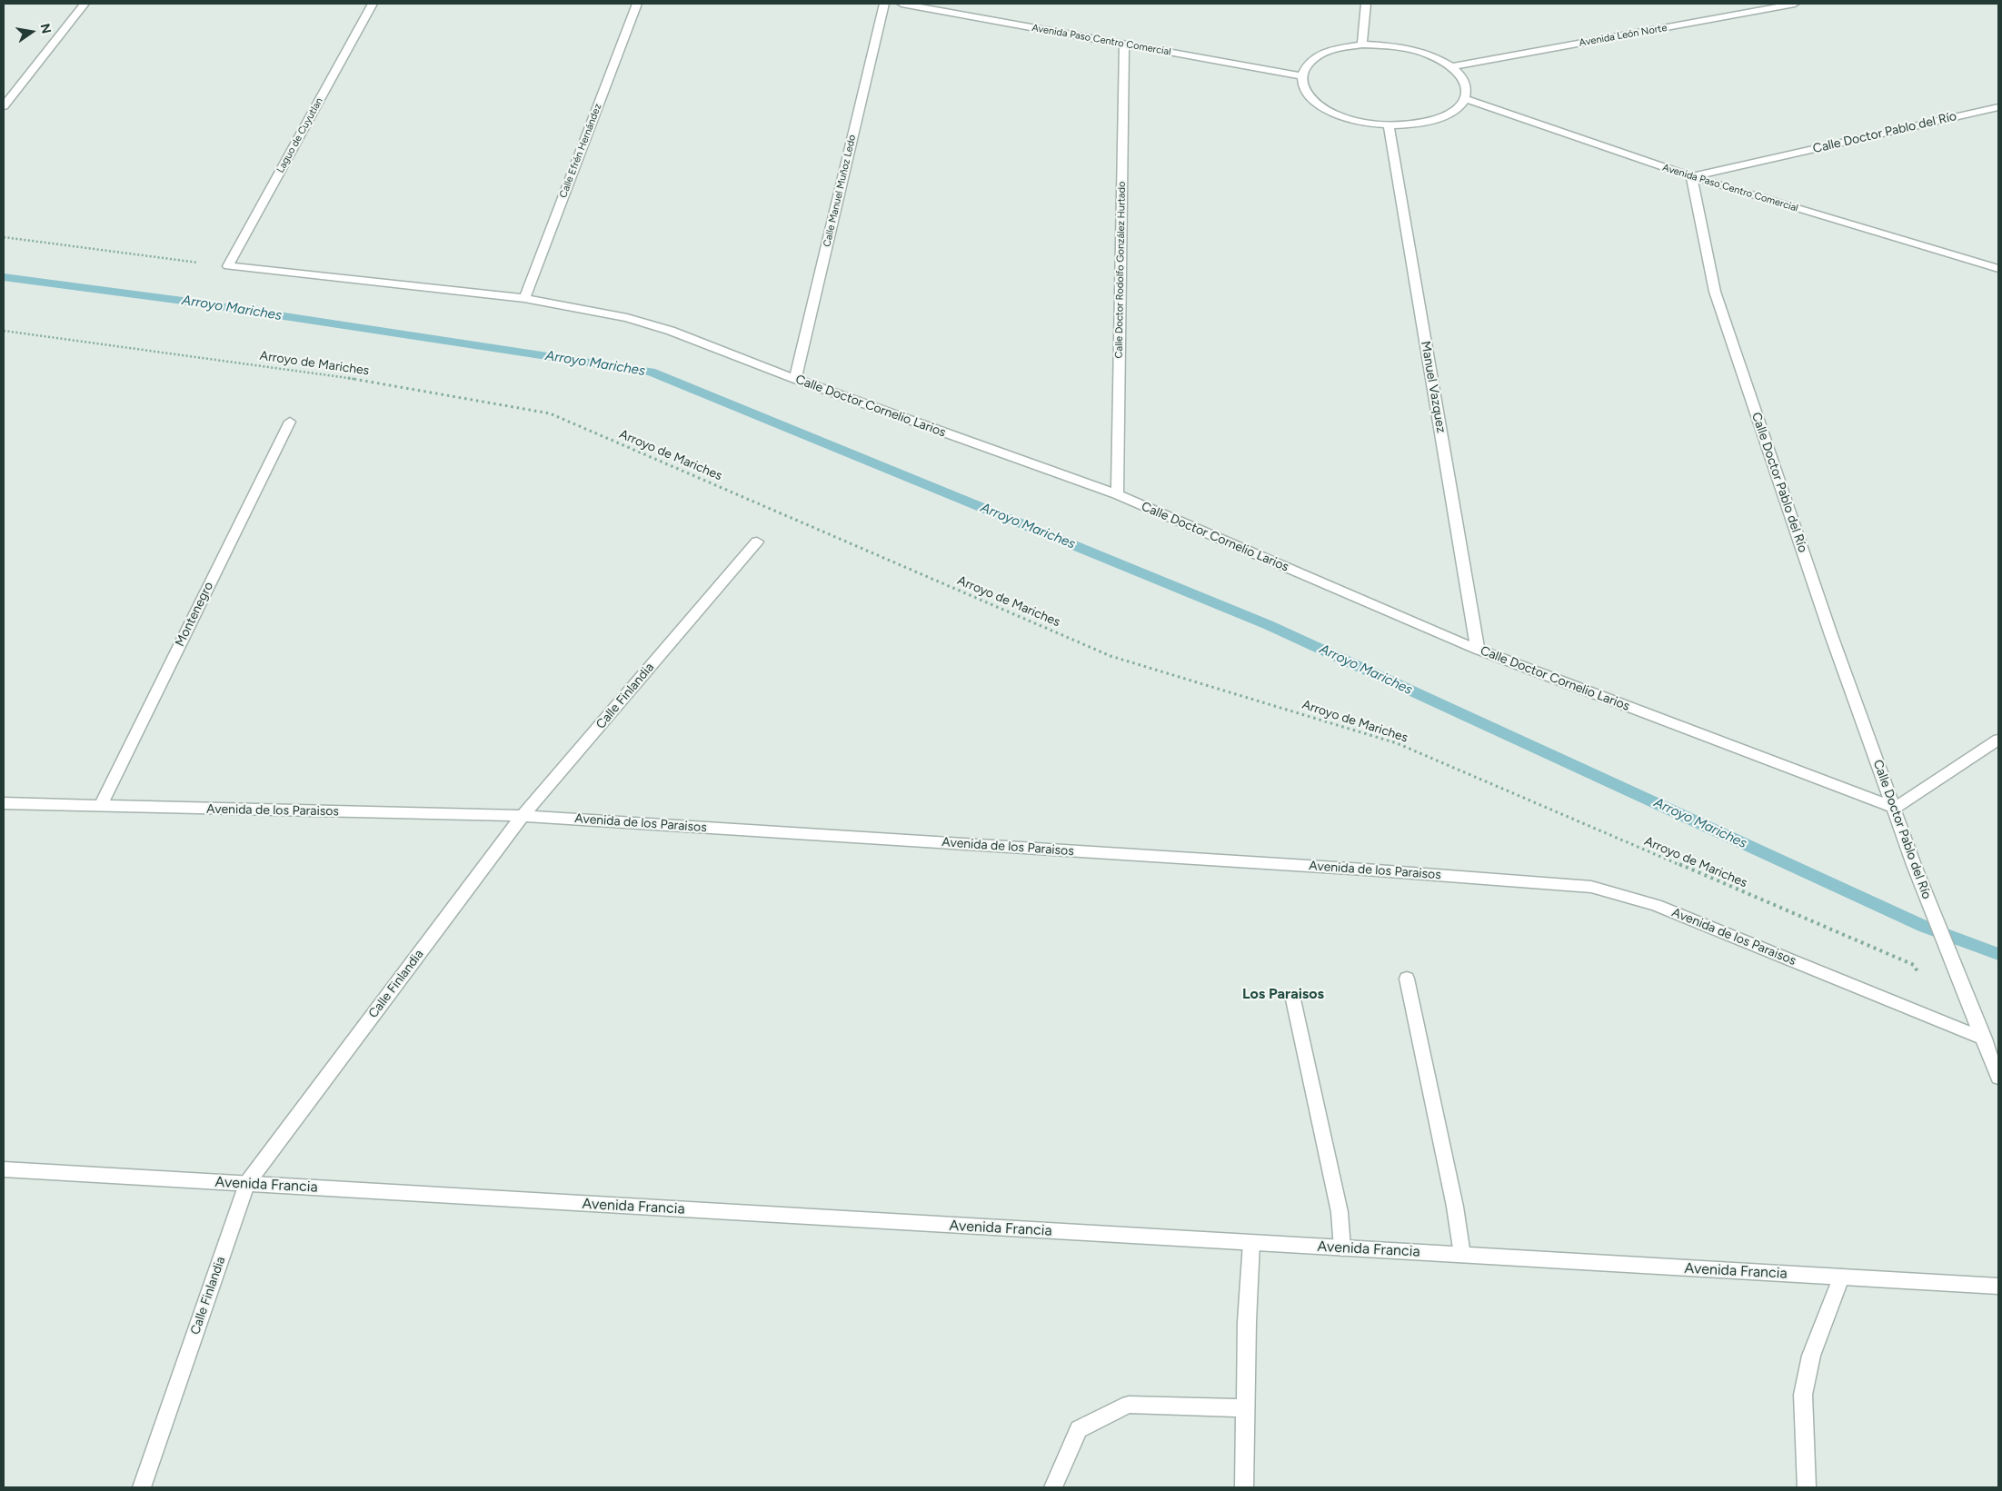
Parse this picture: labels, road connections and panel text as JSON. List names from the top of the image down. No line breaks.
{"streets":{"street":["Avenida León Norte","Avenida Paso Centro Comercial","Calle Doctor Pablo del Río","Laguo de Cuyutlan","Calle Efrén Hernández","Calle Manuel Muñoz Ledo","Calle Doctor Rodolfo González Hurtado","Manuel Vazquez","Calle Doctor Cornelio Larios","Montenegro","Calle Finlandia","Avenida de los Paraisos","Avenida Francia"],"path":["Arroyo de Mariches"]},"crossings":[["Avenida Paso Centro Comercial","Calle Doctor Pablo del Río"],["Avenida Paso Centro Comercial","Calle Doctor Rodolfo González Hurtado"],["Calle Doctor Pablo del Río","Calle Doctor Cornelio Larios"],["Calle Doctor Pablo del Río","Avenida de los Paraisos"],["Calle Efrén Hernández","Calle Doctor Cornelio Larios"],["Calle Manuel Muñoz Ledo","Calle Doctor Cornelio Larios"],["Calle Doctor Rodolfo González Hurtado","Calle Doctor Cornelio Larios"],["Arroyo de Mariches","Avenida de los Paraisos"],["Manuel Vazquez","Calle Doctor Cornelio Larios"],["Montenegro","Avenida de los Paraisos"],["Calle Finlandia","Avenida de los Paraisos"],["Calle Finlandia","Avenida Francia"]],"districts":["Los Paraisos"],"water":["Arroyo Mariches"],"north":"right"}
